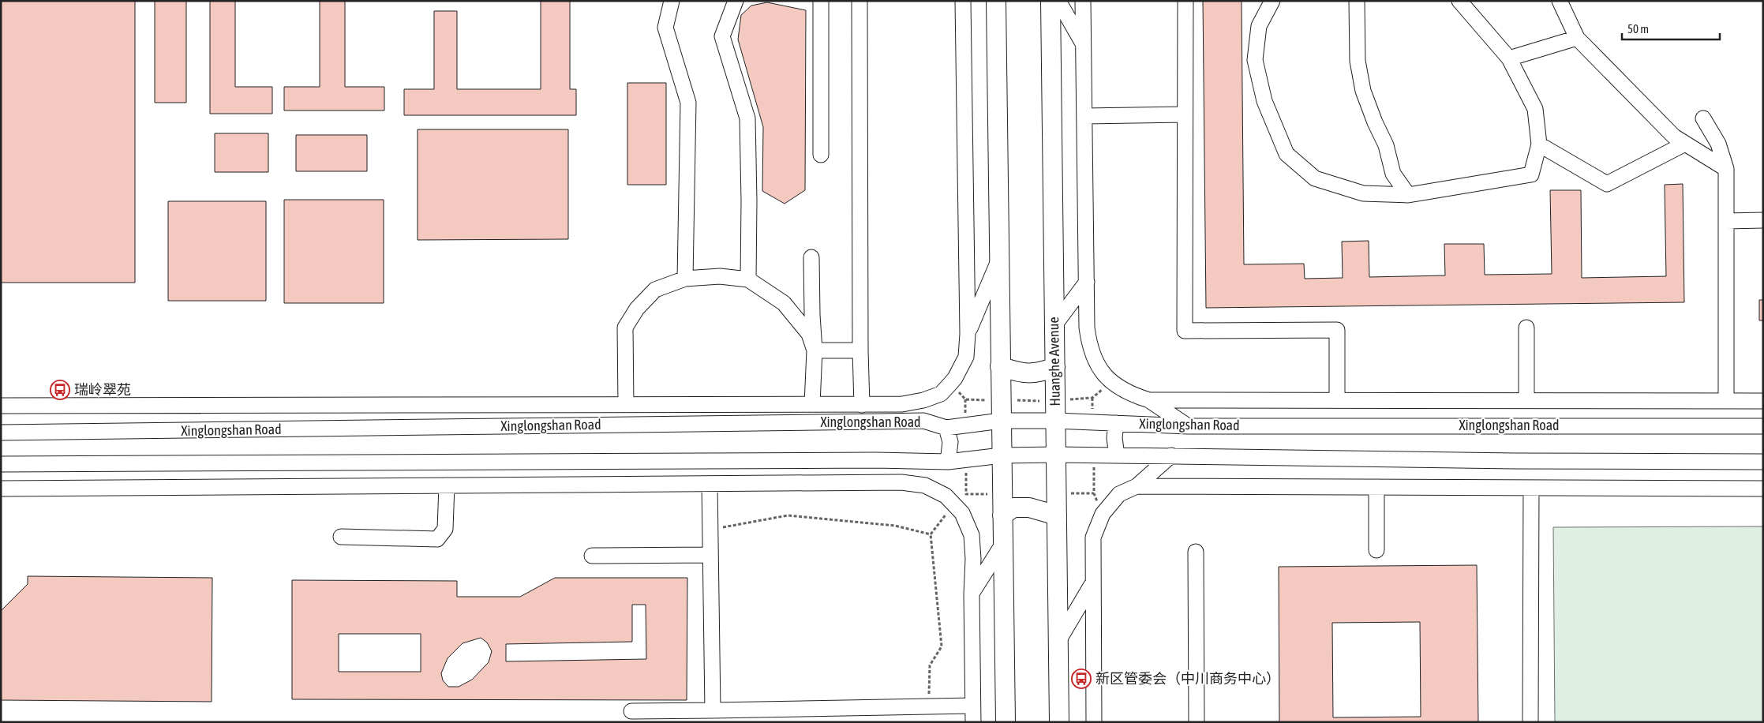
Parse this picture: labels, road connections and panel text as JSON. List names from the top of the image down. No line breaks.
{"streets":{"main road":["Huanghe Avenue"],"street":["Xinglongshan Road"]},"crossings":[["Huanghe Avenue","Xinglongshan Road"]],"places":{"bus stop":["瑞岭翠苑","新区管委会（中川商务中心）"]},"scale_bar":"50 m"}
